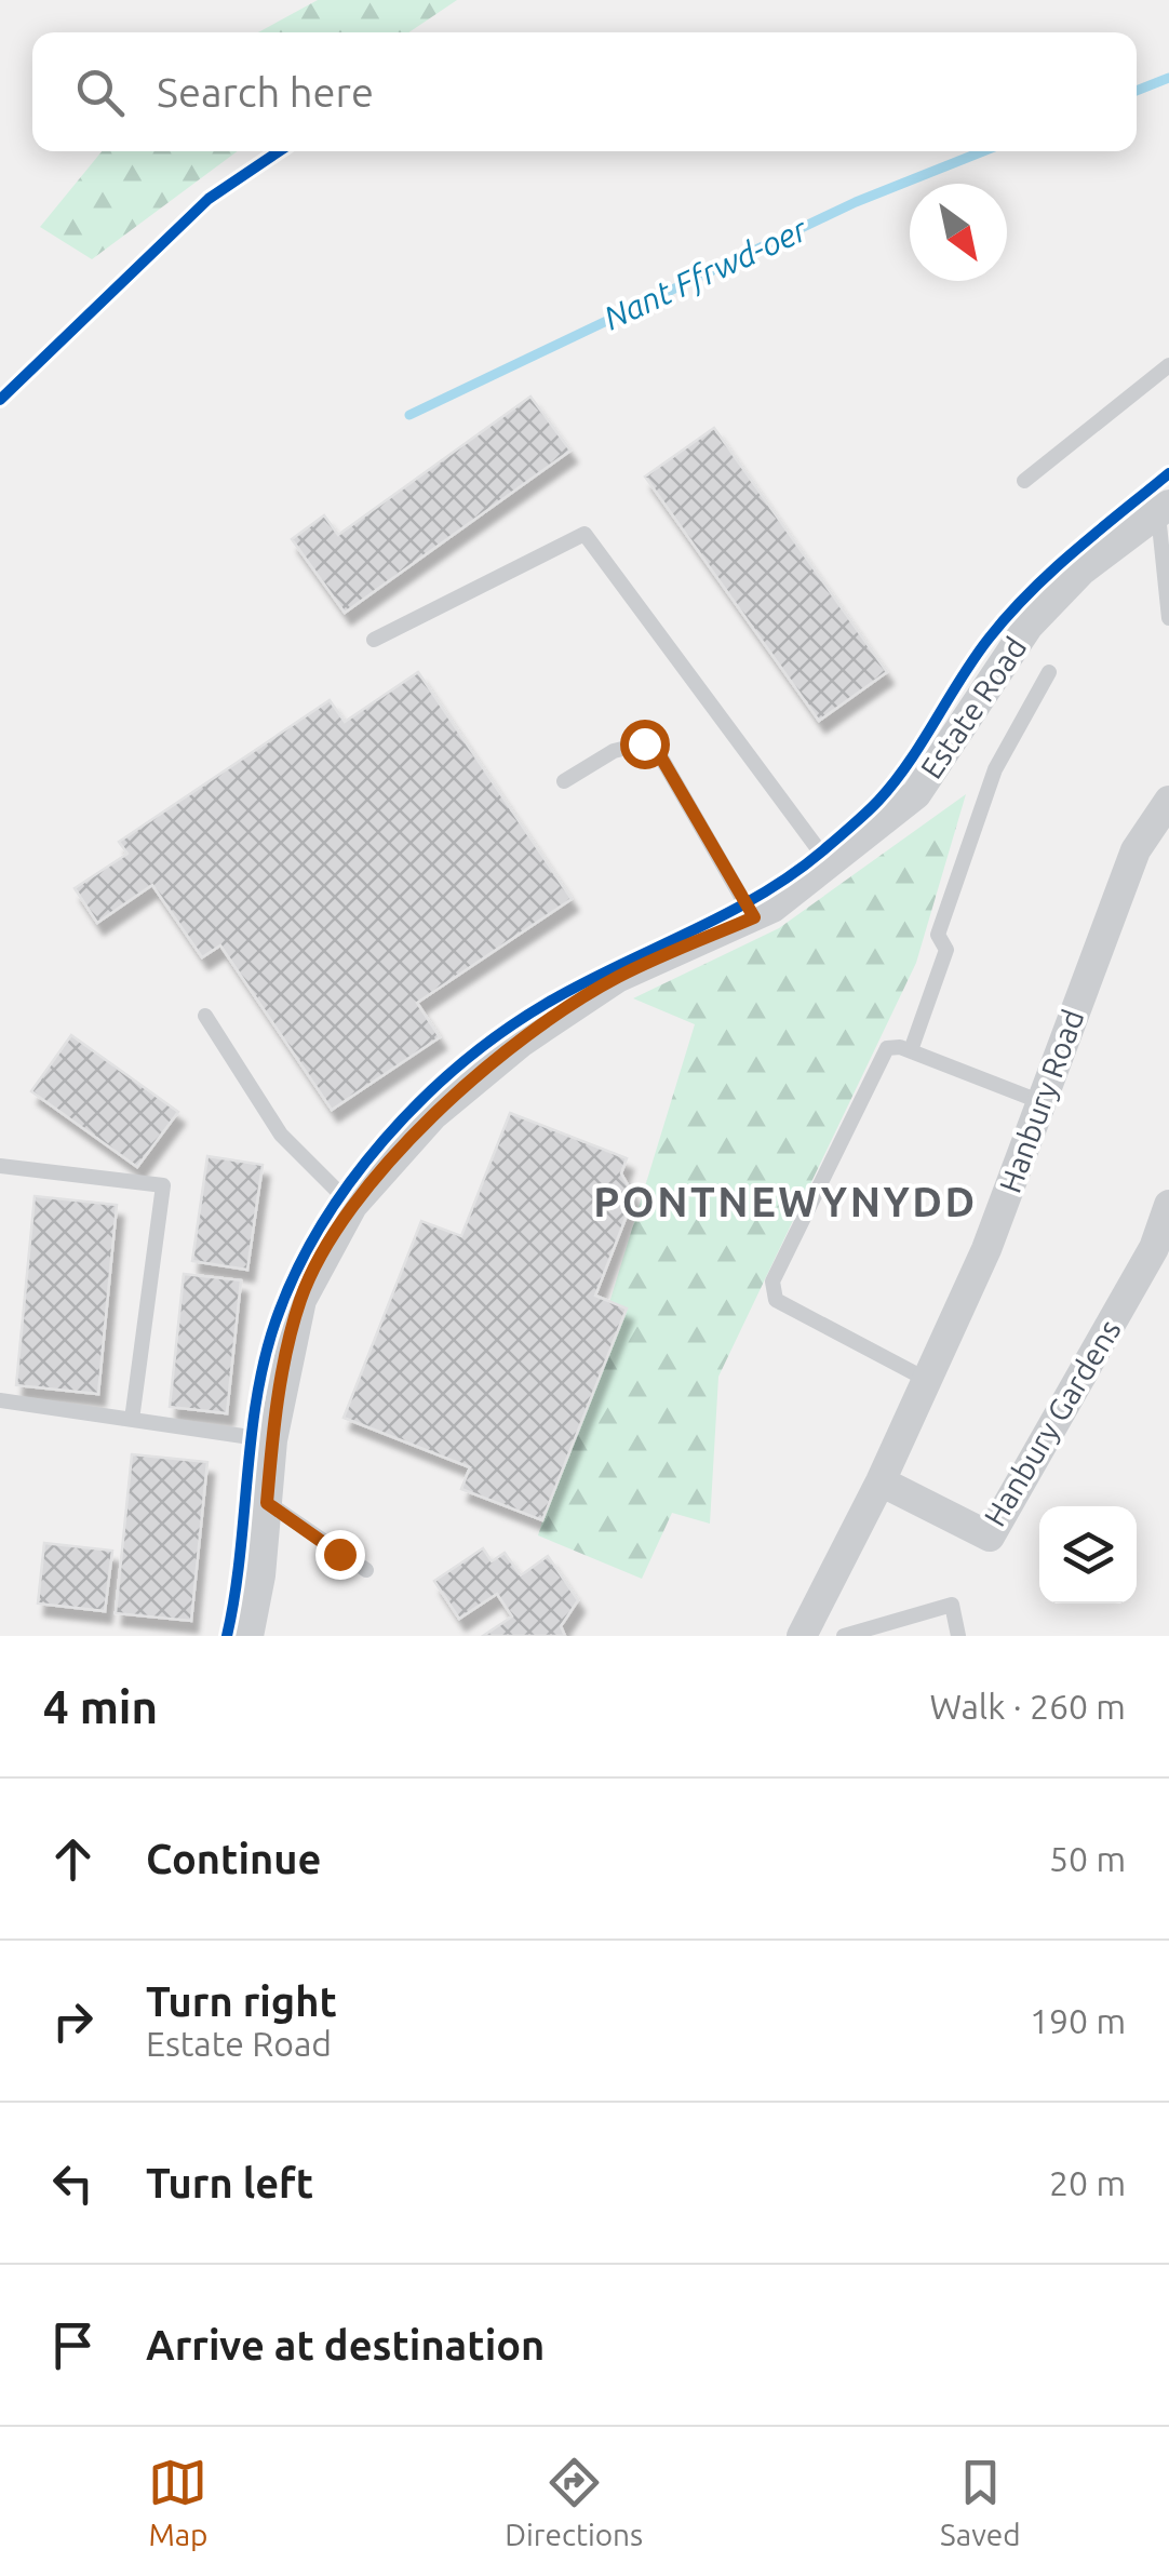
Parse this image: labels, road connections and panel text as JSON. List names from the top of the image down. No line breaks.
{"streets":{"street":["Estate Road","Hanbury Road","Hanbury Gardens"]},"crossings":[["Hanbury Road","Hanbury Gardens"]],"districts":["PONTNEWYNYDD"],"water":["Nant Ffrwd-oer"],"north":"bottom right","page":{"search":"Search here","heading":["4 min","Walk · 260 m"],"list":[["Continue","50 m"],["Turn right","Estate Road","190 m"],["Turn left","20 m"],"Arrive at destination"],"nav":["Map","Directions","Saved"]}}
